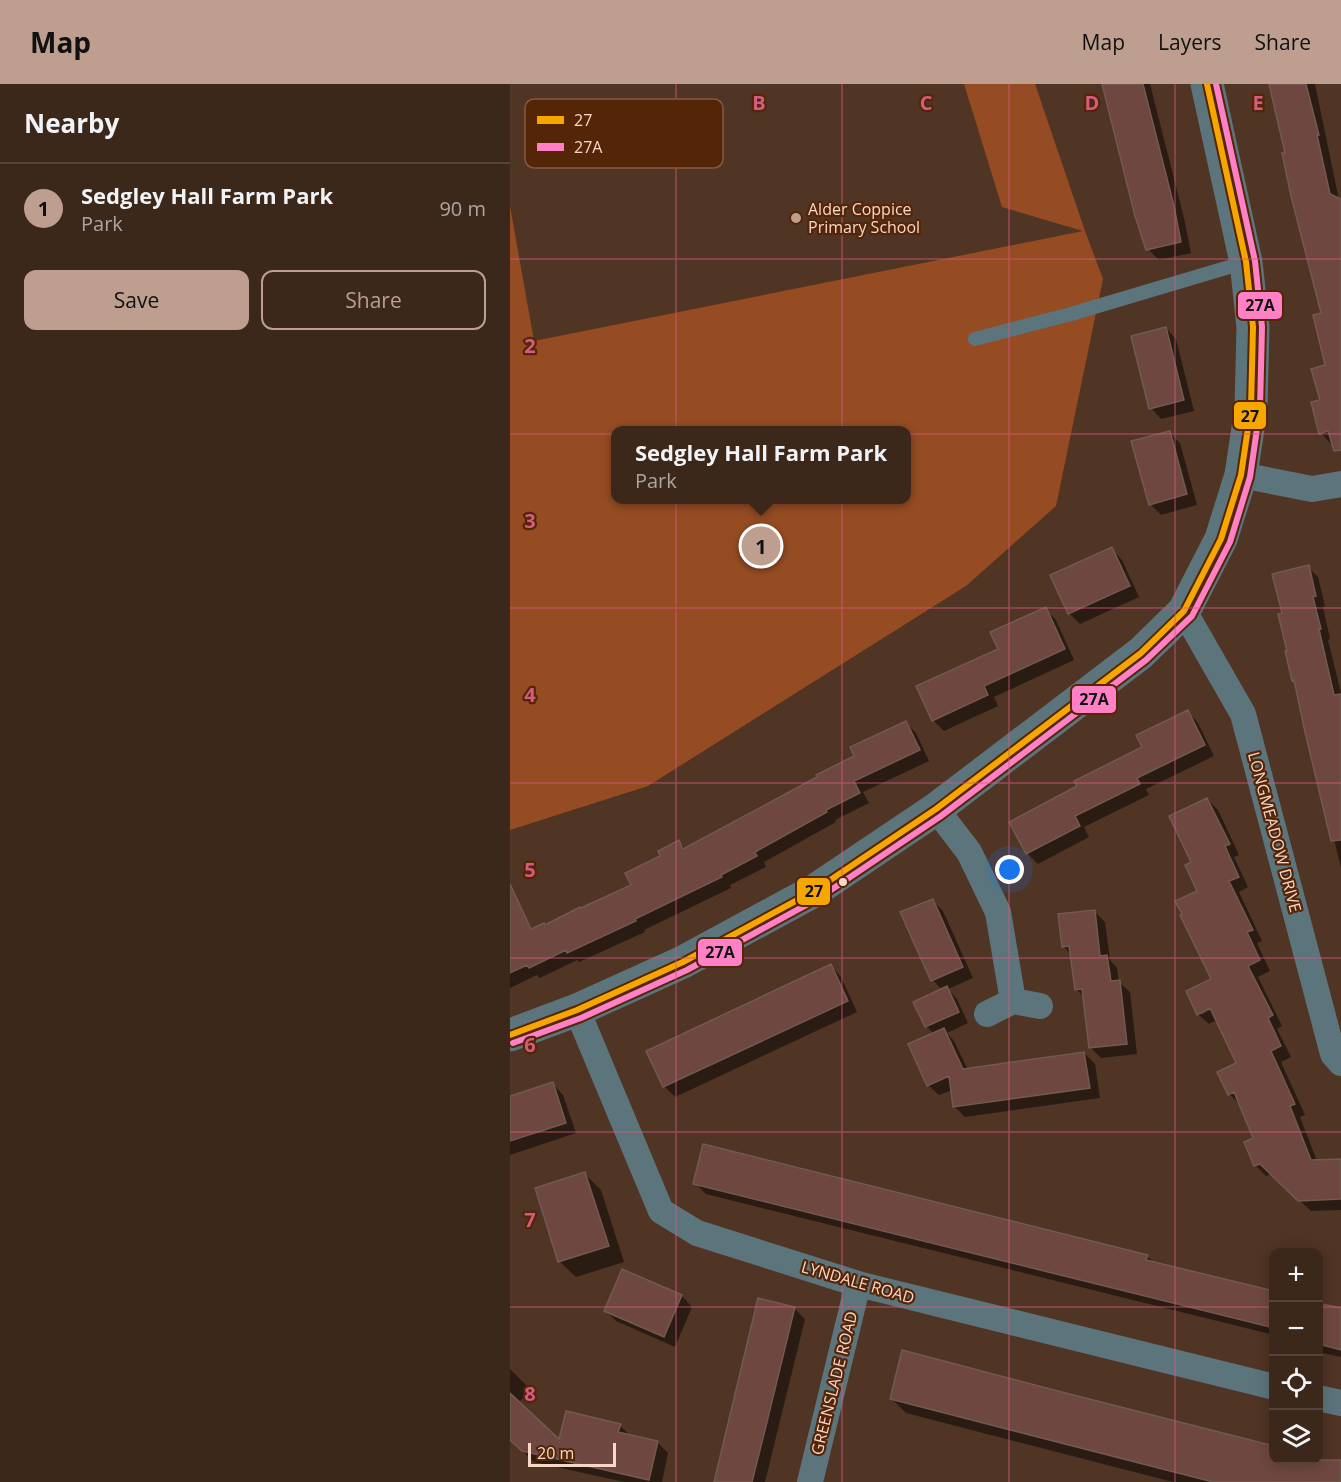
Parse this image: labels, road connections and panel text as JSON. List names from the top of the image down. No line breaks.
{"streets":{"street":["LONGMEADOW DRIVE","LYNDALE ROAD","GREENSLADE ROAD"]},"crossings":[["LYNDALE ROAD","GREENSLADE ROAD"]],"places":["Alder Coppice Primary School"],"lines":["transit line 27","transit line 27A"],"legend":["27","27A"],"scale_bar":"20 m","page":{"header":"Map","nav":["Map","Layers","Share"],"heading":"Nearby","list":[{"mark":"1","name":"Sedgley Hall Farm Park","note":"Park","value":"90 m"}],"buttons":["Save","Share"],"popup":["Sedgley Hall Farm Park","Park"],"pins":"1","map_buttons":["+","−"],"scale":"20 m"},"grid":{"columns":["B","C","D","E"],"rows":["2","3","4","5","6","7","8"]}}
